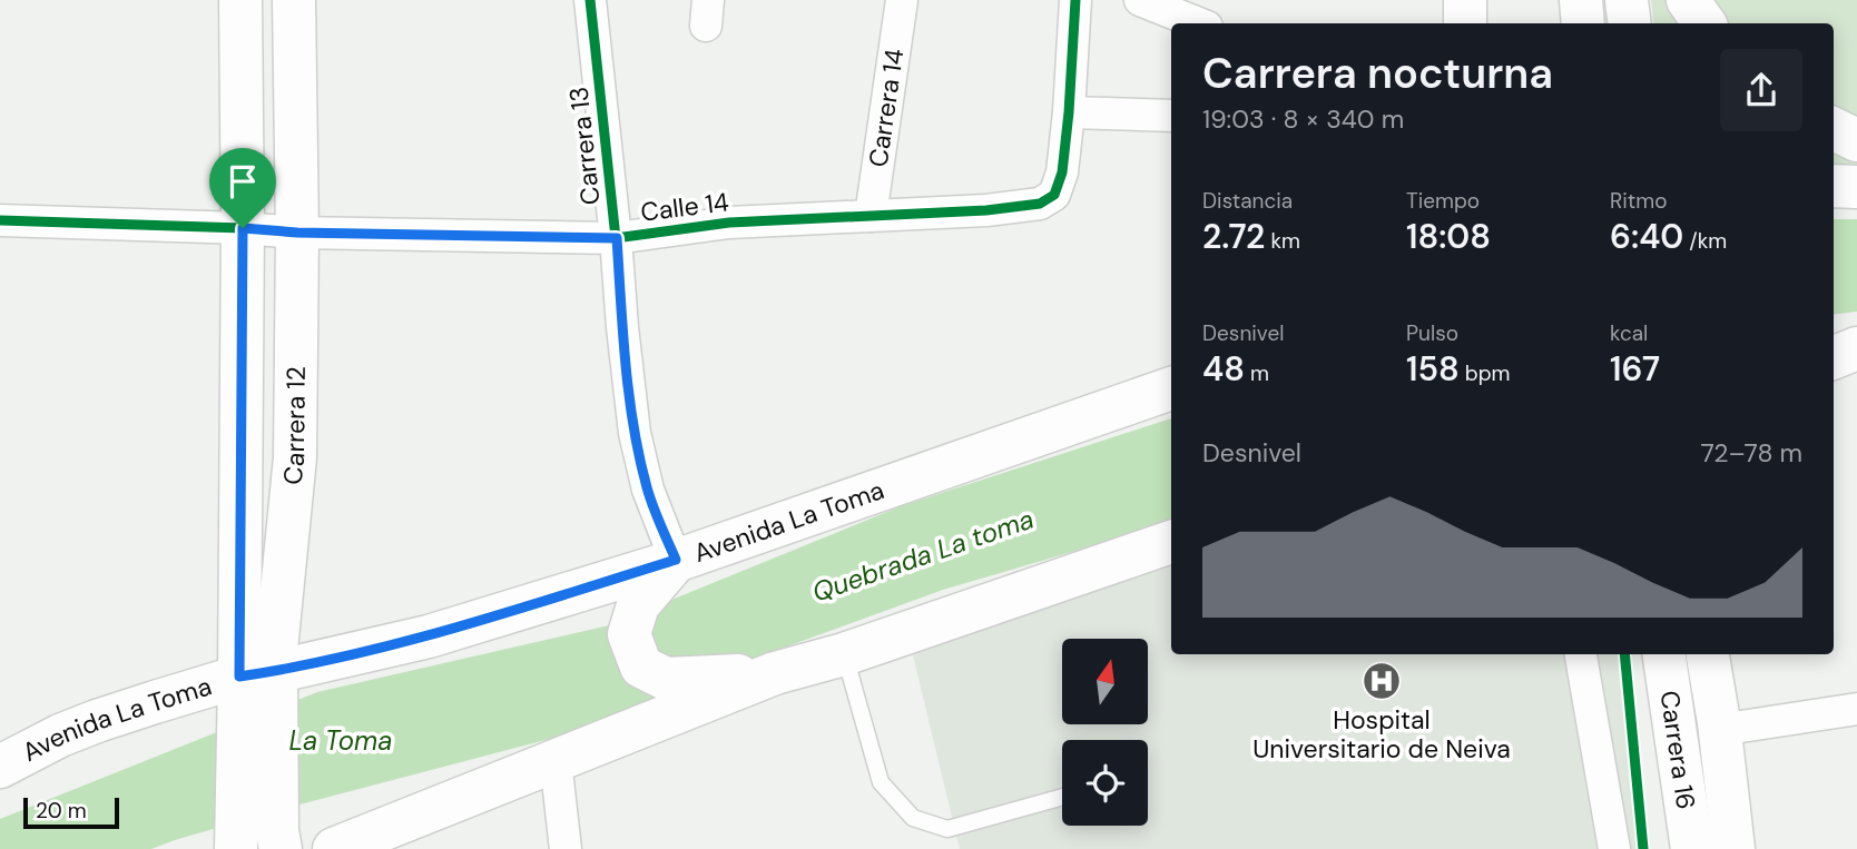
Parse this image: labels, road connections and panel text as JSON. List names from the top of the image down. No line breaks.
{"streets":{"main road":["Carrera 12","Avenida La Toma","Carrera 16"],"street":["Carrera 14","Carrera 13","Calle 14"]},"crossings":[["Carrera 14","Calle 14"],["Carrera 13","Calle 14"],["Carrera 13","Avenida La Toma"],["Calle 14","Carrera 12"],["Carrera 12","Avenida La Toma"]],"water":["Quebrada La toma","La Toma"],"places":{"hospital":["Hospital Universitario de Neiva"]},"scale_bar":"20 m","north":"top","page":{"heading":["Carrera nocturna","19:03 · 8 × 340 m"],"stats":[["Distancia","2.72 km"],["Tiempo","18:08"],["Ritmo","6:40 /km"],["Desnivel","48 m"],["Pulso","158 bpm"],["kcal","167"]],"chart":["Desnivel","72–78 m"],"scale":"20 m"}}
